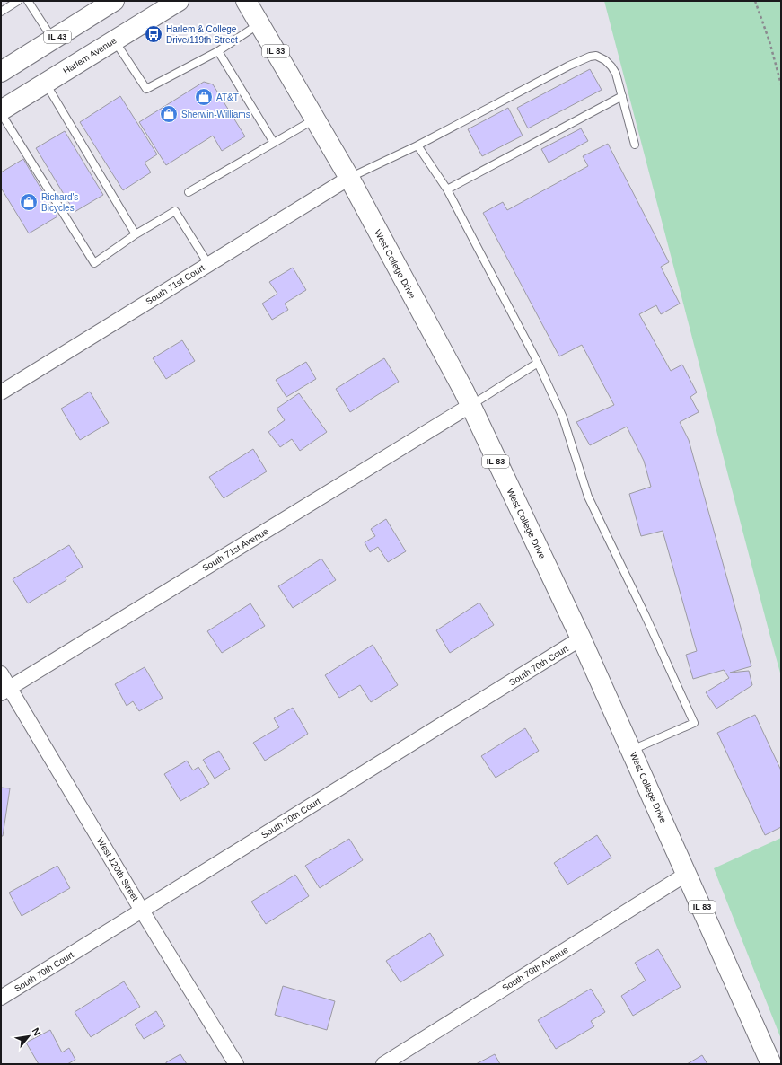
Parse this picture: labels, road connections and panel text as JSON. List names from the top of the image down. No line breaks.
{"streets":{"main road":["IL 43","IL 83","Harlem Avenue","West College Drive"],"street":["South 71st Court","South 71st Avenue","South 70th Court","West 120th Street","South 70th Avenue"]},"crossings":[["West College Drive","South 71st Court"],["West College Drive","South 71st Avenue"],["West College Drive","South 70th Court"],["West College Drive","South 70th Avenue"],["South 71st Avenue","West 120th Street"],["South 70th Court","West 120th Street"]],"places":{"bus stop":["Harlem & College Drive/119th Street"],"shop":["AT&T","Sherwin-Williams","Richard's Bicycles"]},"north":"top right"}
